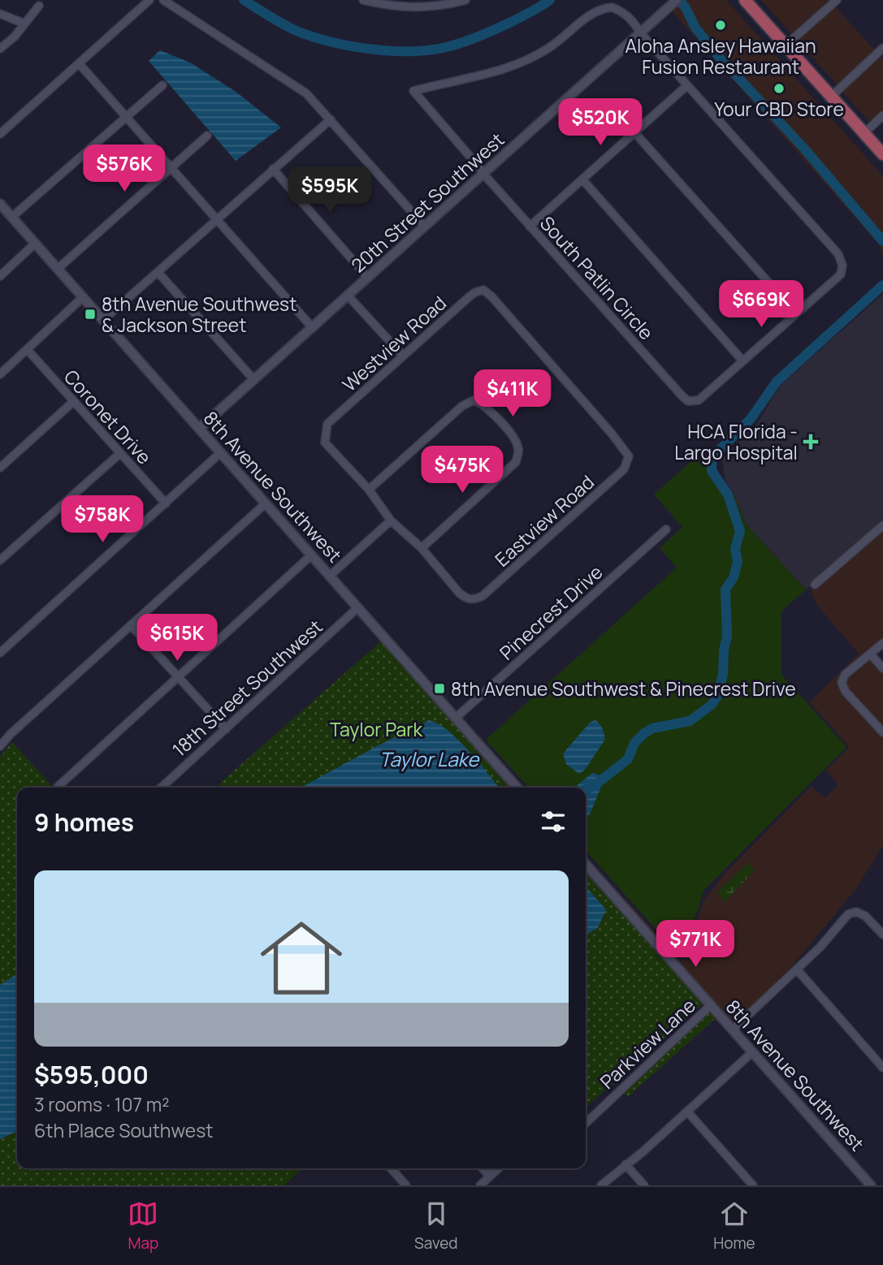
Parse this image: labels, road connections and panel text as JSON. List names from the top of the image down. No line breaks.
{"streets":{"street":["20th Street Southwest","South Patlin Circle","Westview Road","Coronet Drive","8th Avenue Southwest","Eastview Road","Pinecrest Drive","18th Street Southwest","Parkview Lane"]},"crossings":[["20th Street Southwest","South Patlin Circle"],["20th Street Southwest","8th Avenue Southwest"],["Westview Road","Eastview Road"],["8th Avenue Southwest","Pinecrest Drive"],["8th Avenue Southwest","18th Street Southwest"],["8th Avenue Southwest","Parkview Lane"]],"water":["Taylor Lake"],"parks":["Taylor Park"],"places":{"other":["Aloha Ansley Hawaiian Fusion Restaurant","Your CBD Store"],"transit":["8th Avenue Southwest & Jackson Street","8th Avenue Southwest & Pinecrest Drive"],"health":["HCA Florida - Largo Hospital"]},"page":{"price":["$520K","$576K","$595K","$669K","$411K","$475K","$758K","$615K","$771K"],"heading":"9 homes","list":[{"name":"$595,000","note":"3 rooms · 107 m² · 6th Place Southwest"}],"tabs":["Map","Saved","Home"]}}
